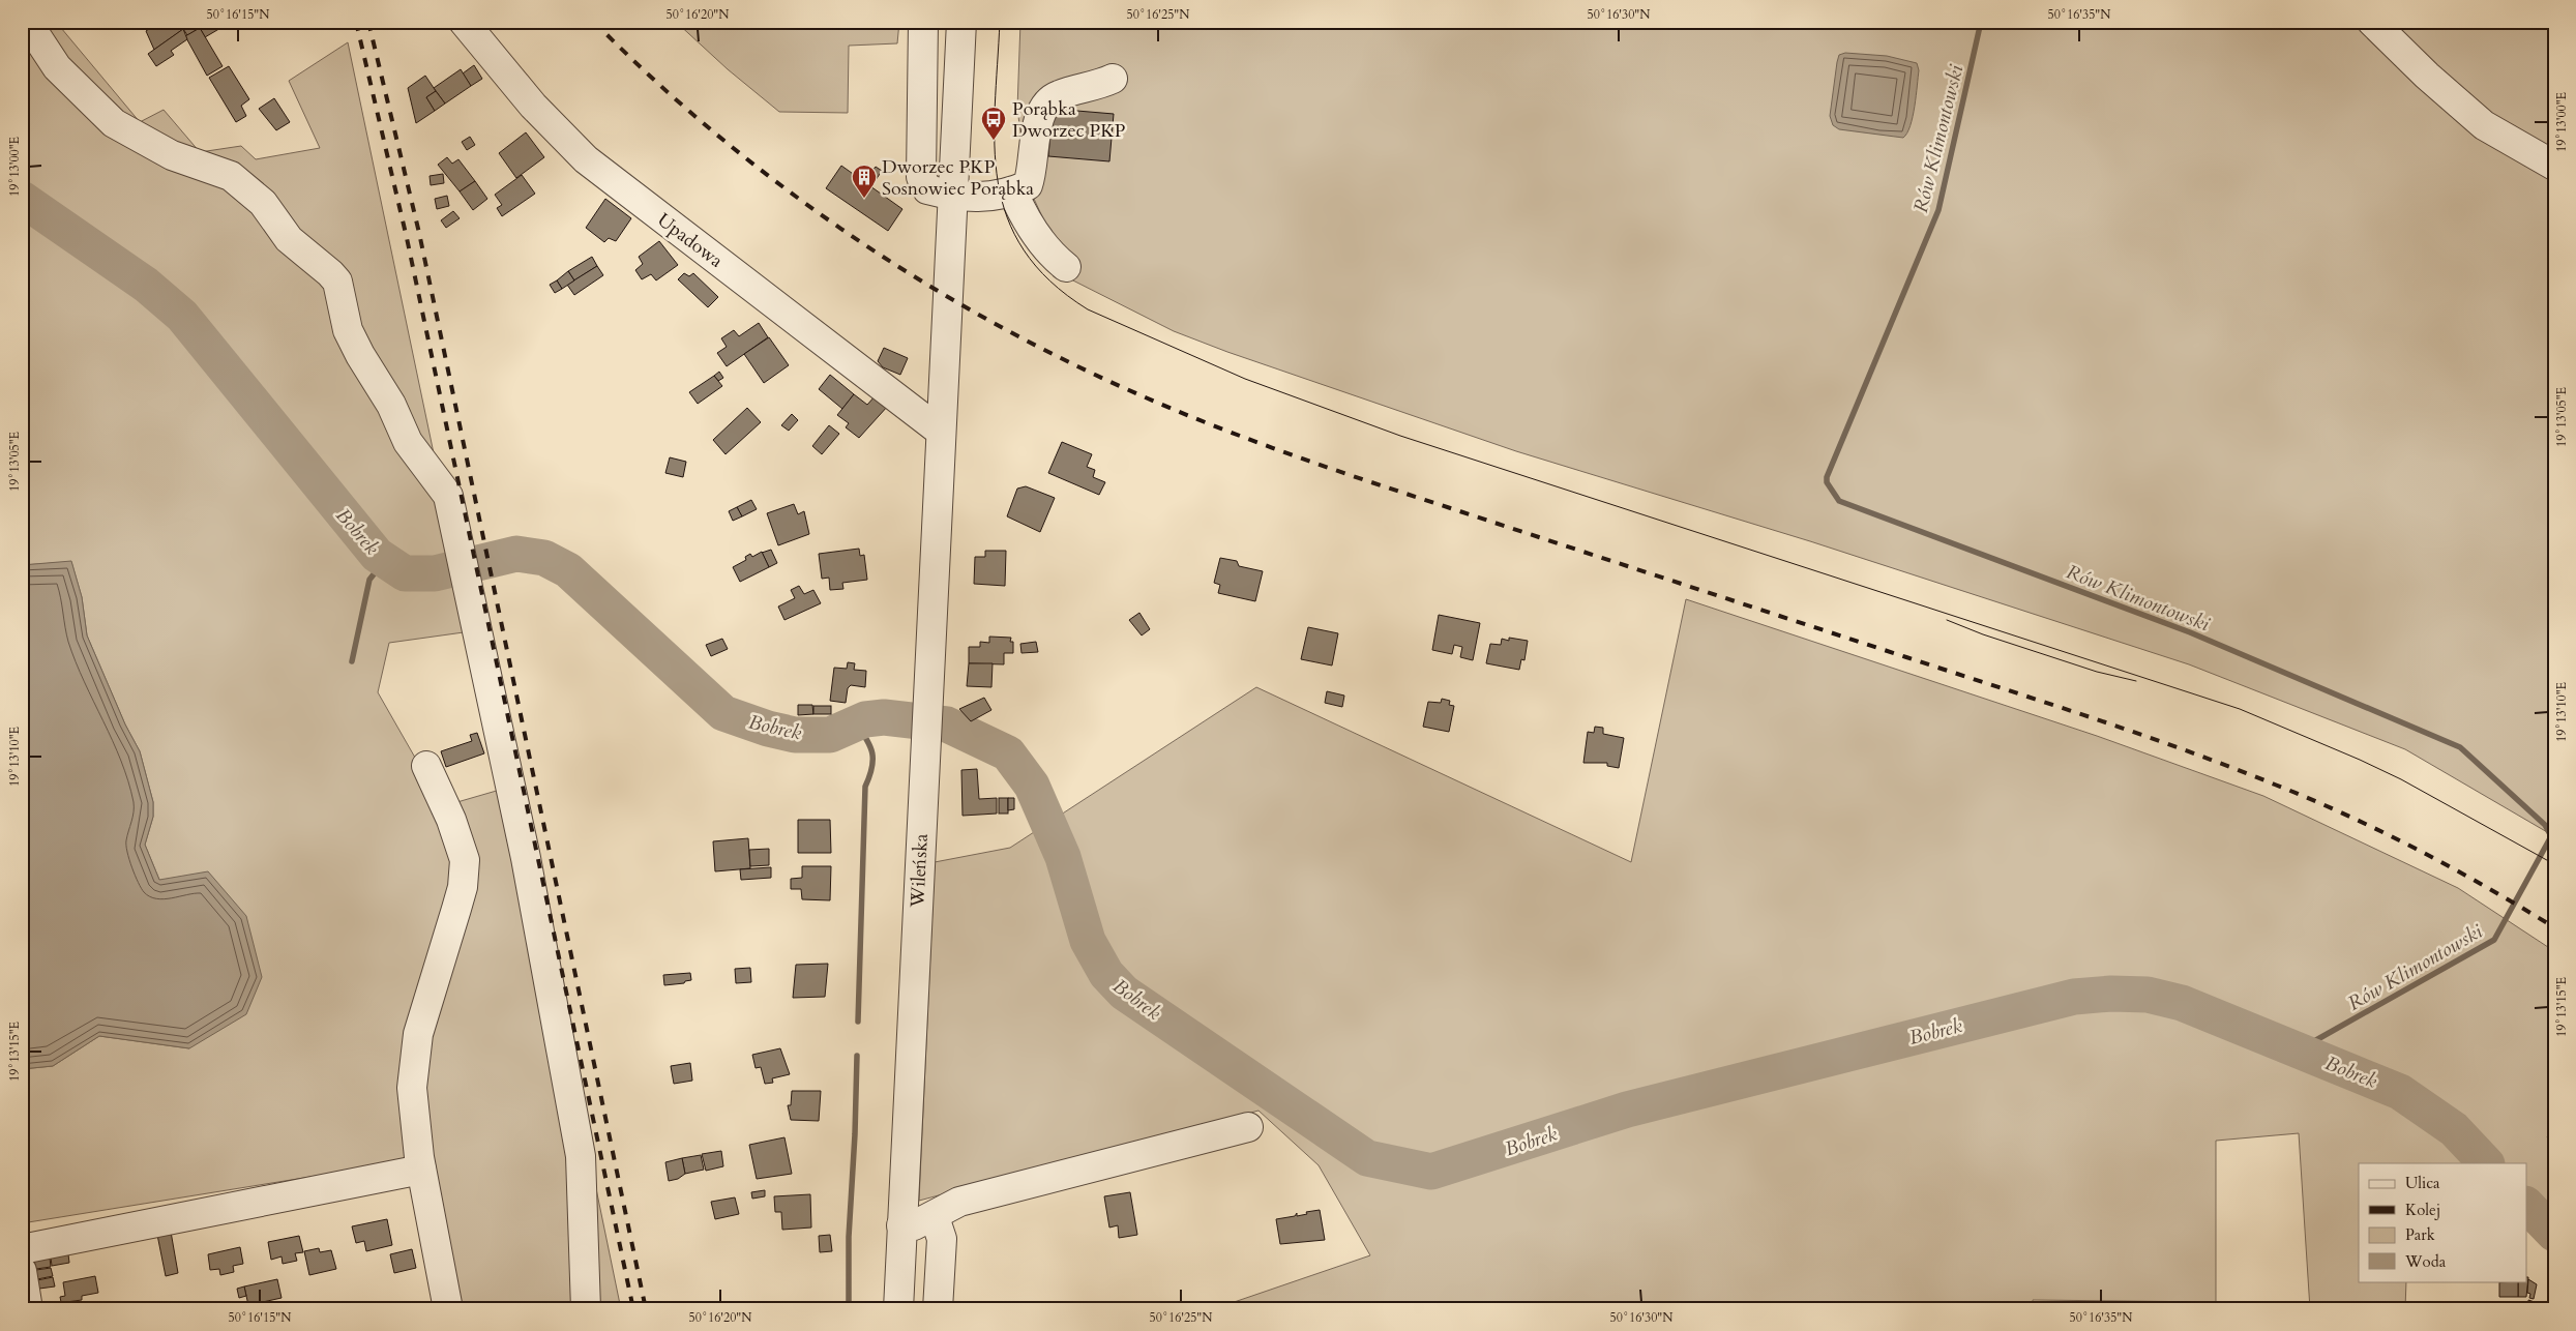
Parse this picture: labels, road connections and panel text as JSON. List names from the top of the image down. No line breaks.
{"streets":{"street":["Upadowa","Wileńska"]},"crossings":[["Upadowa","Wileńska"]],"water":["Rów Klimontowski","Bobrek"],"places":{"bus stop":["Porąbka Dworzec PKP"],"building":["Dworzec PKP Sosnowiec Porąbka"]},"legend":["Ulica","Kolej","Park","Woda"],"coordinates":["50°16'15\"N","50°16'20\"N","50°16'25\"N","50°16'30\"N","50°16'35\"N","19°13'00\"E","19°13'05\"E","19°13'10\"E","19°13'15\"E"]}
